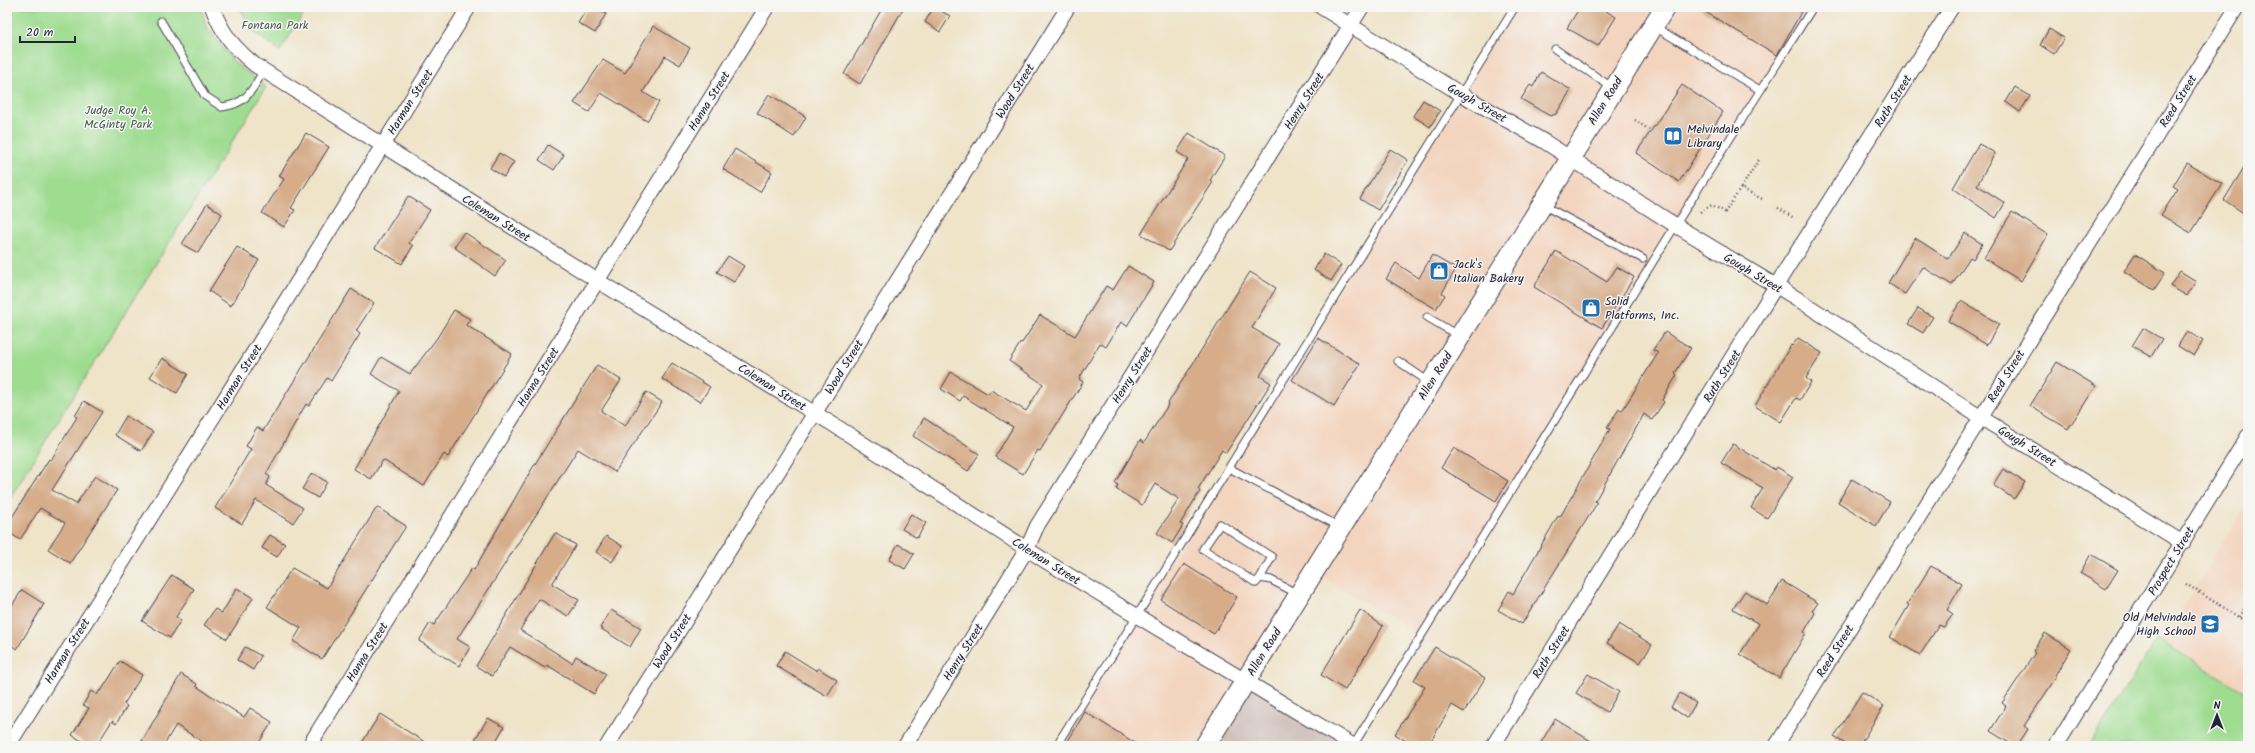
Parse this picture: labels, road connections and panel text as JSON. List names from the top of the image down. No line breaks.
{"streets":{"main road":["Allen Road"],"street":["Wood Street","Hanna Street","Henry Street","Ruth Street","Reed Street","Harman Street","Gough Street","Coleman Street","Prospect Street"]},"crossings":[["Wood Street","Coleman Street"],["Hanna Street","Coleman Street"],["Henry Street","Gough Street"],["Henry Street","Coleman Street"],["Allen Road","Gough Street"],["Allen Road","Coleman Street"],["Ruth Street","Gough Street"],["Reed Street","Gough Street"],["Harman Street","Coleman Street"],["Gough Street","Prospect Street"]],"parks":["Fontana Park","Judge Roy A. McGinty Park"],"places":{"library":["Melvindale Library"],"shop":["Jack's Italian Bakery","Solid Platforms, Inc."],"school or university":["Old Melvindale High School"]},"scale_bar":"20 m","north":"top"}
